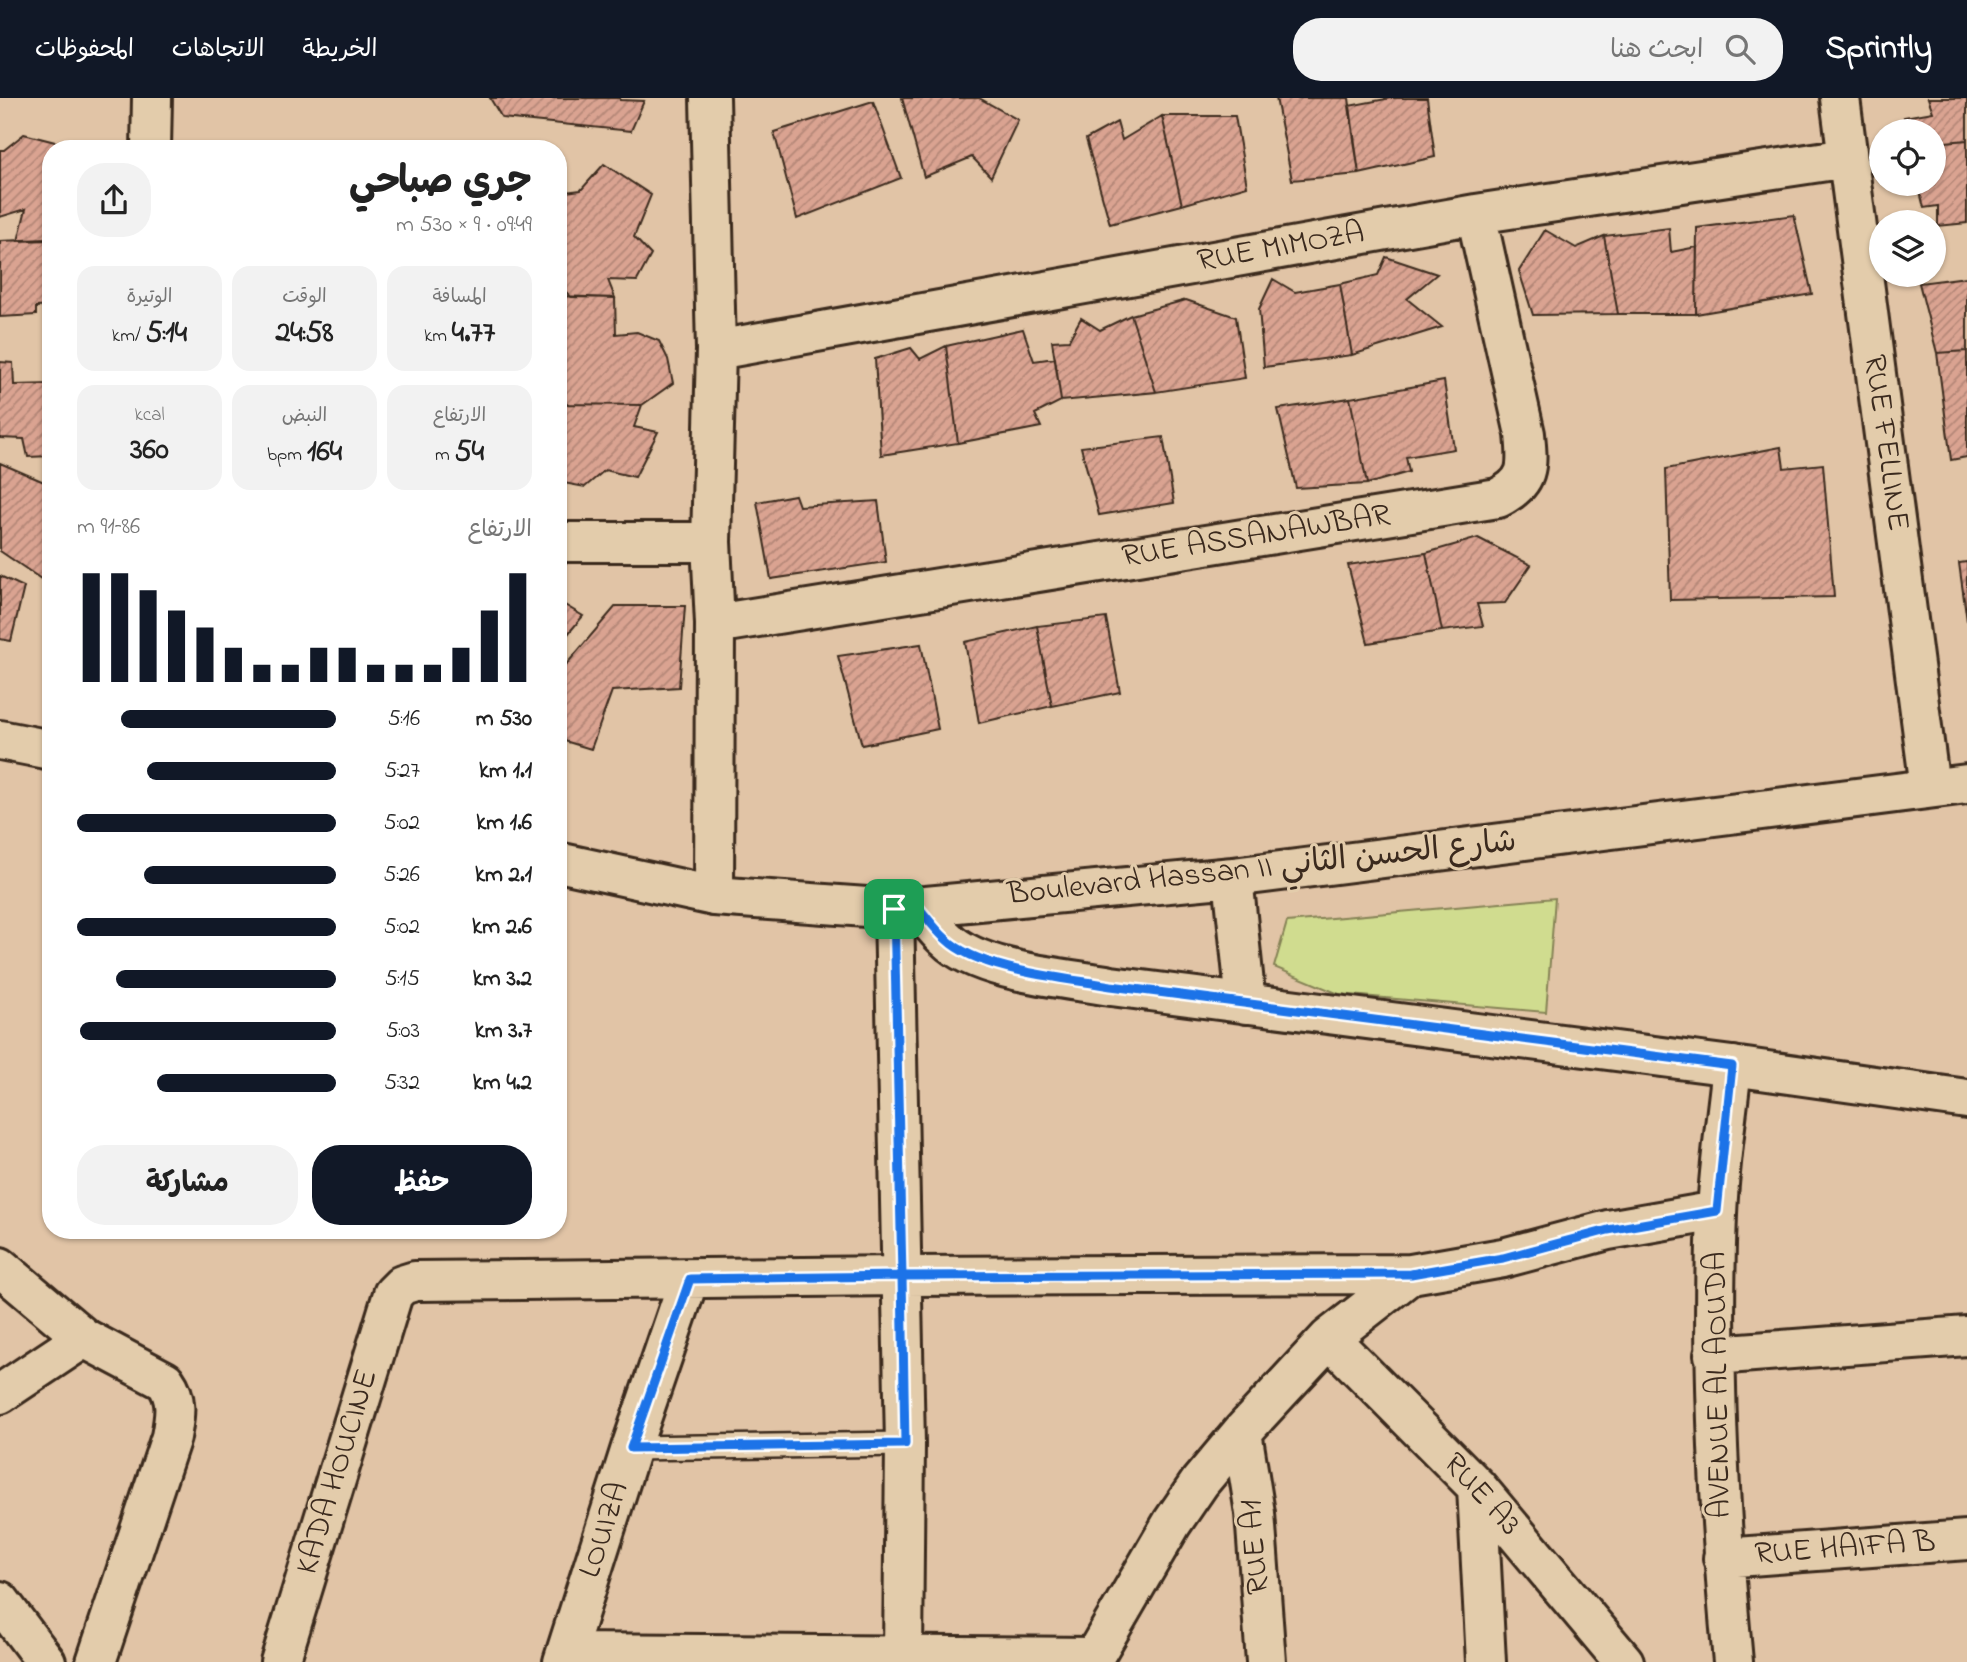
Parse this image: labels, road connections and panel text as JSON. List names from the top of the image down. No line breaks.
{"streets":{"street":["RUE MIMOZA","RUE FELLINE","RUE ASSANAWBAR","Boulevard Hassan II شارع الحسن الثاني","AVENUE AL AOUDA","KADA HOUCINE","RUE A3","LOUIZA","RUE A1","RUE HAIFA B"]},"crossings":[["RUE MIMOZA","RUE FELLINE"],["RUE MIMOZA","RUE ASSANAWBAR"],["RUE FELLINE","Boulevard Hassan II شارع الحسن الثاني"],["AVENUE AL AOUDA","RUE HAIFA B"],["KADA HOUCINE","LOUIZA"]],"page":{"header":"Sprintly","search":"ابحث هنا","nav":["الخريطة","الاتجاهات","المحفوظات"],"heading":["جري صباحي","09:49 · 9 × 530 m"],"stats":[["المسافة","4.77 km"],["الوقت","24:58"],["الوتيرة","5:14 /km"],["الارتفاع","54 m"],["النبض","164 bpm"],["kcal","360"]],"chart":["الارتفاع","86–91 m"],"list":[{"name":"530 m","note":"5:16"},{"name":"1.1 km","note":"5:27"},{"name":"1.6 km","note":"5:02"},{"name":"2.1 km","note":"5:26"},{"name":"2.6 km","note":"5:02"},{"name":"3.2 km","note":"5:15"},{"name":"3.7 km","note":"5:03"},{"name":"4.2 km","note":"5:32"}],"buttons":["حفظ","مشاركة"]}}
